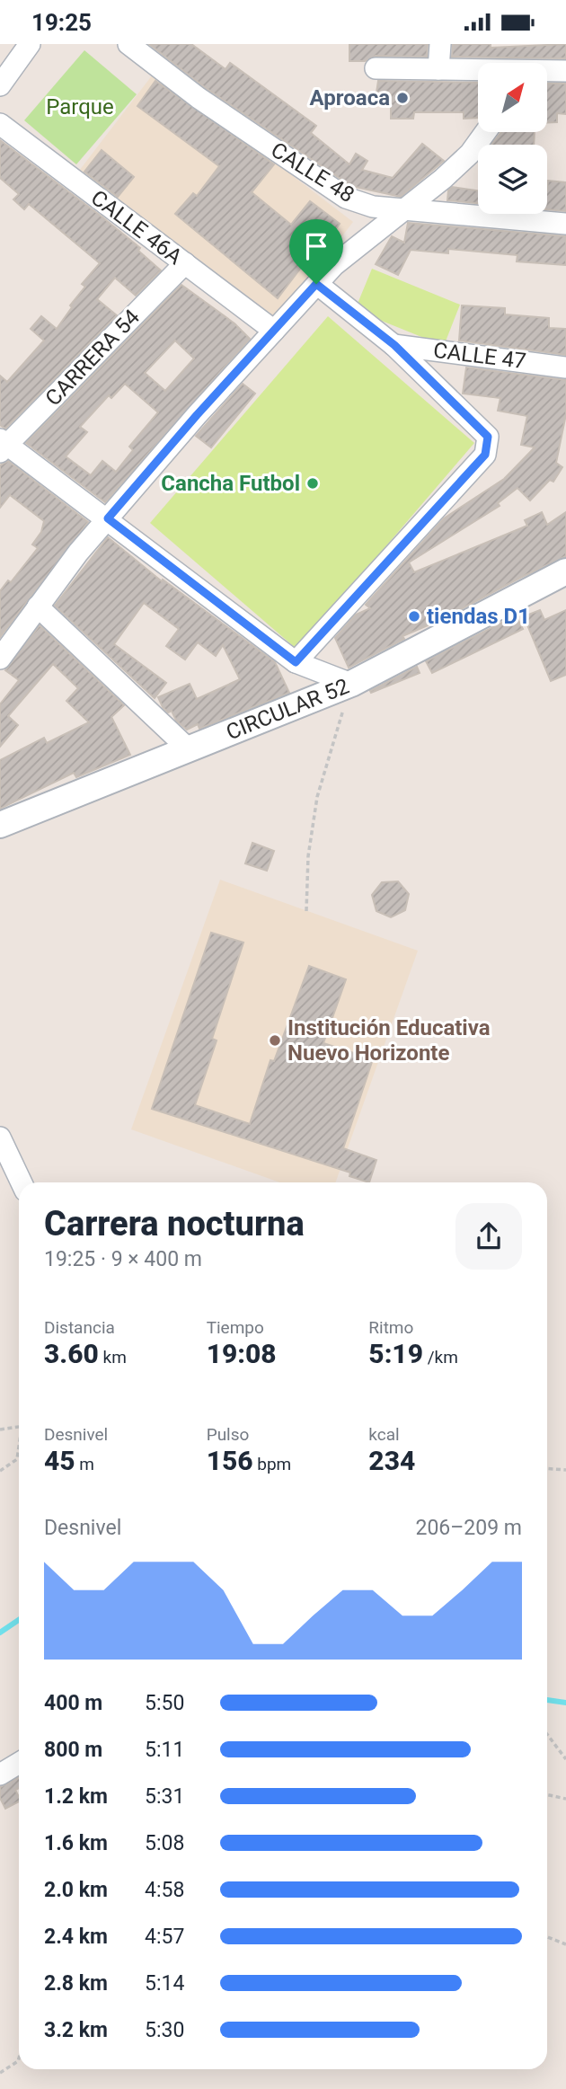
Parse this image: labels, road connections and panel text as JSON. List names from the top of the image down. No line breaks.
{"streets":{"street":["CALLE 48","CALLE 46A","CALLE 47","CARRERA 54","CIRCULAR 52"]},"crossings":[["CALLE 46A","CARRERA 54"]],"parks":["Parque"],"places":["Aproaca","Cancha Futbol","tiendas D1","Institución Educativa Nuevo Horizonte"],"north":"top right","page":{"status":"19:25","heading":["Carrera nocturna","19:25 · 9 × 400 m"],"stats":[["Distancia","3.60 km"],["Tiempo","19:08"],["Ritmo","5:19 /km"],["Desnivel","45 m"],["Pulso","156 bpm"],["kcal","234"]],"chart":["Desnivel","206–209 m"],"list":[{"name":"400 m","note":"5:50"},{"name":"800 m","note":"5:11"},{"name":"1.2 km","note":"5:31"},{"name":"1.6 km","note":"5:08"},{"name":"2.0 km","note":"4:58"},{"name":"2.4 km","note":"4:57"},{"name":"2.8 km","note":"5:14"},{"name":"3.2 km","note":"5:30"}]}}
